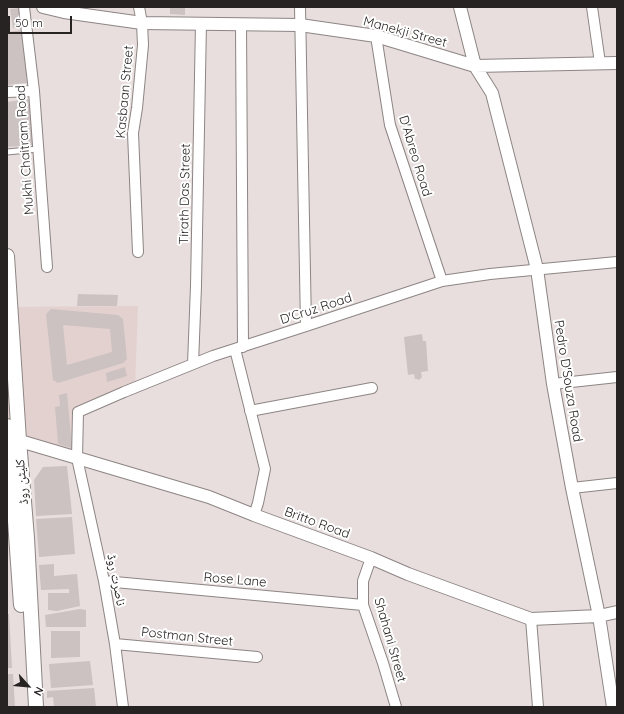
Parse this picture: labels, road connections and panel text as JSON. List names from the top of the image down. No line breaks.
{"streets":{"main road":["کلیٹن روڈ"],"street":["Manekji Street","Kasbaan Street","Mukhi Chaitram Road","D'Abreo Road","Tirath Das Street","D'Cruz Road","Pedro D'Souza Road","Britto Road","ناصرت روڈ","Rose Lane","Postman Street","Shahani Street"]},"crossings":[["Manekji Street","Kasbaan Street"],["Manekji Street","D'Abreo Road"],["Manekji Street","Tirath Das Street"],["Manekji Street","Pedro D'Souza Road"],["D'Abreo Road","D'Cruz Road"],["Tirath Das Street","D'Cruz Road"],["D'Cruz Road","Pedro D'Souza Road"],["D'Cruz Road","Britto Road"],["D'Cruz Road","ناصرت روڈ"],["Pedro D'Souza Road","Britto Road"],["کلیٹن روڈ","Britto Road"],["Britto Road","ناصرت روڈ"],["Britto Road","Shahani Street"],["ناصرت روڈ","Rose Lane"],["ناصرت روڈ","Postman Street"],["Rose Lane","Shahani Street"]],"scale_bar":"50 m","north":"bottom right"}
